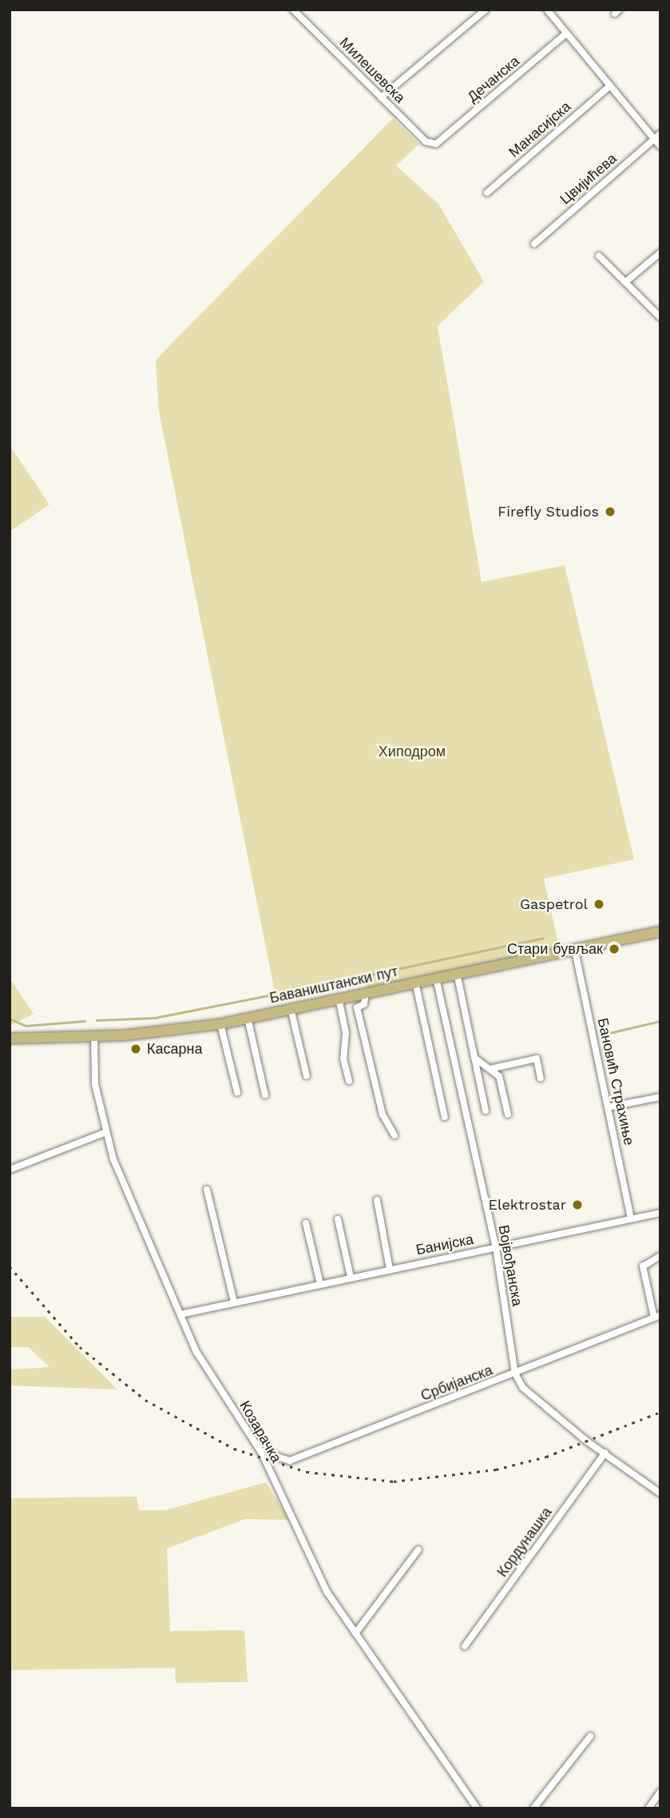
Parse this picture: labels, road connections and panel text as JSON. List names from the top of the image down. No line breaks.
{"streets":{"main road":["Баваништански пут"],"street":["Милешевска","Дечанска","Манасијска","Цвијићева","Бановић Страхиње","Банијска","Војвођанска","Србијанска","Козарачка","Кордунашка"]},"crossings":[["Милешевска","Дечанска"],["Баваништански пут","Бановић Страхиње"],["Баваништански пут","Војвођанска"],["Баваништански пут","Козарачка"],["Бановић Страхиње","Банијска"],["Банијска","Војвођанска"],["Банијска","Козарачка"],["Војвођанска","Србијанска"],["Војвођанска","Кордунашка"],["Србијанска","Козарачка"]],"parks":["Хиподром"],"places":["Firefly Studios","Gaspetrol","Стари бувљак","Касарна","Elektrostar"]}
